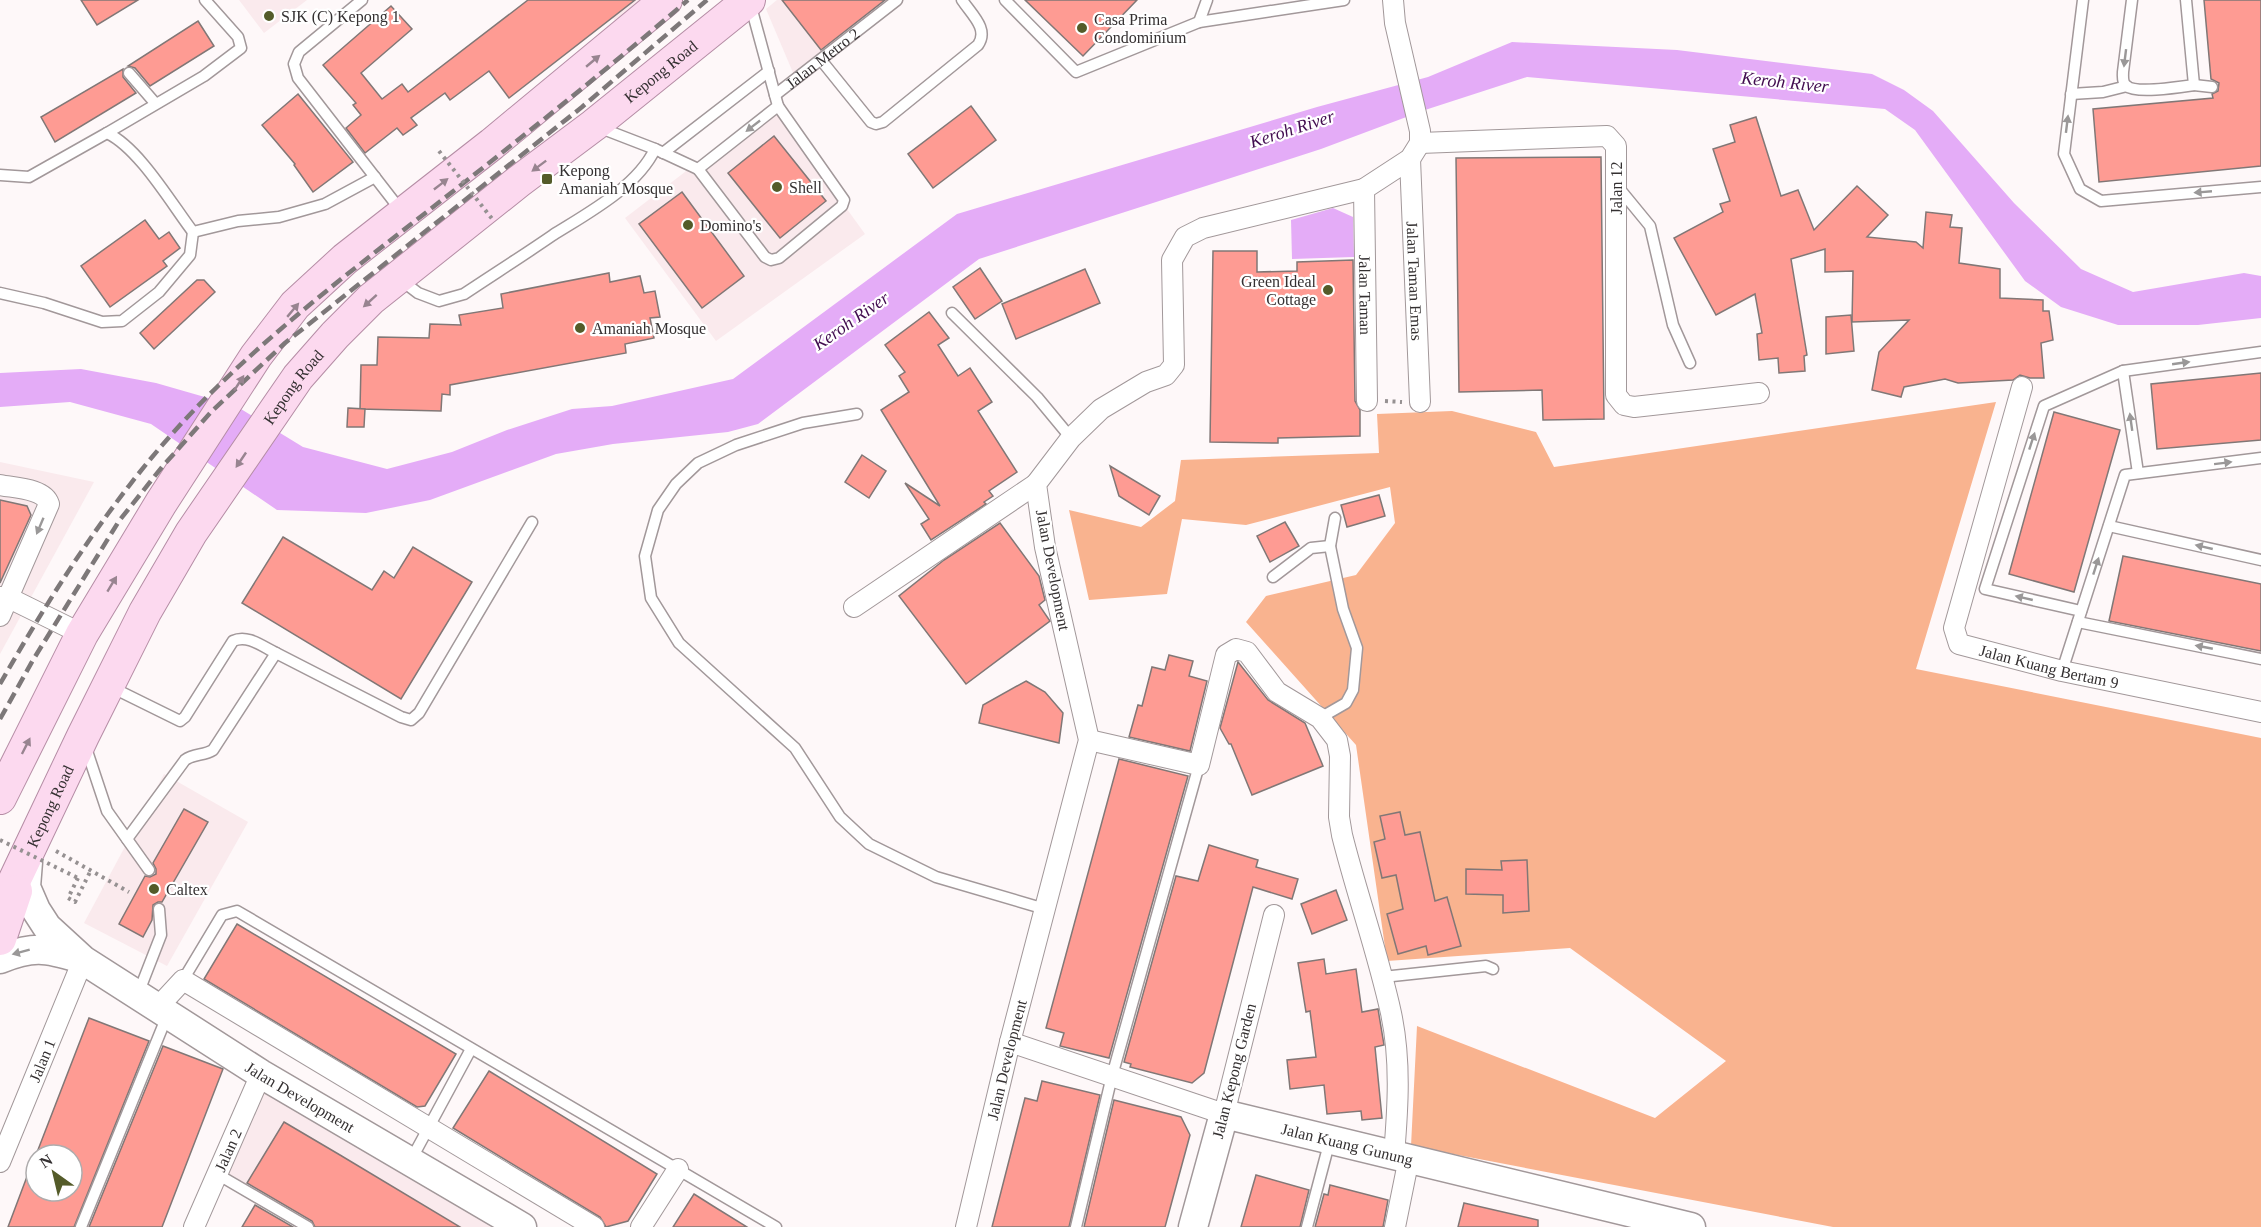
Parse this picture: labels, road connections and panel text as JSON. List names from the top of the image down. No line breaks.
{"streets":{"main road":["Kepong Road"],"street":["Jalan 12","Jalan Taman Emas","Jalan Taman","Jalan Development","Jalan Kuang Bertam 9","Jalan 1","Jalan Kepong Garden","Jalan Kuang Gunung","Jalan 2"],"lane":["Jalan Metro 2"]},"crossings":[["Kepong Road","Jalan Development"],["Jalan 12","Jalan Taman Emas"],["Jalan 12","Jalan Development"],["Jalan Taman Emas","Jalan Development"],["Jalan Taman","Jalan Development"],["Jalan Development","Jalan 1"],["Jalan Development","Jalan Kuang Gunung"],["Jalan Development","Jalan 2"],["Jalan Kepong Garden","Jalan Kuang Gunung"]],"water":["Keroh River"],"places":{"other":["SJK (C) Kepong 1","Casa Prima Condominium","Shell","Domino's","Green Ideal Cottage","Amaniah Mosque","Caltex"],"transit":["Kepong Amaniah Mosque"]},"north":"top left"}
